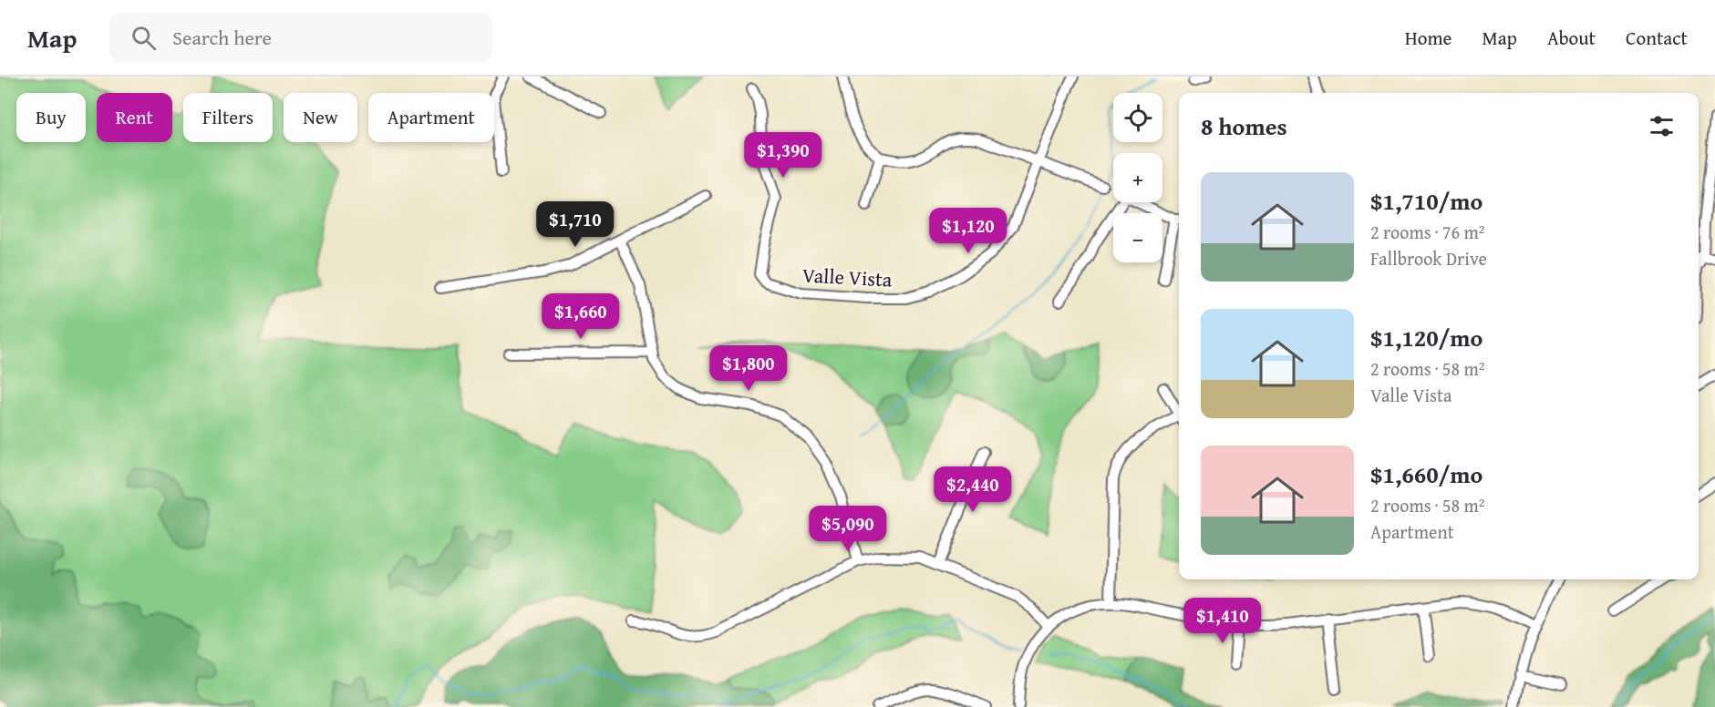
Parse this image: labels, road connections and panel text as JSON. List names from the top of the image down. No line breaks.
{"streets":{"street":["Valle Vista"]},"page":{"header":"Map","search":"Search here","nav":["Home","Map","About","Contact"],"map_buttons":["+","−"],"chip":["Buy","Rent","Filters","New","Apartment"],"heading":"8 homes","price":["$1,390","$1,710","$1,120","$1,660","$1,800","$2,440","$5,090","$1,410"],"list":[{"name":"$1,710/mo","note":"2 rooms · 76 m² · Fallbrook Drive"},{"name":"$1,120/mo","note":"2 rooms · 58 m² · Valle Vista"},{"name":"$1,660/mo","note":"2 rooms · 58 m² · Apartment"}]}}
